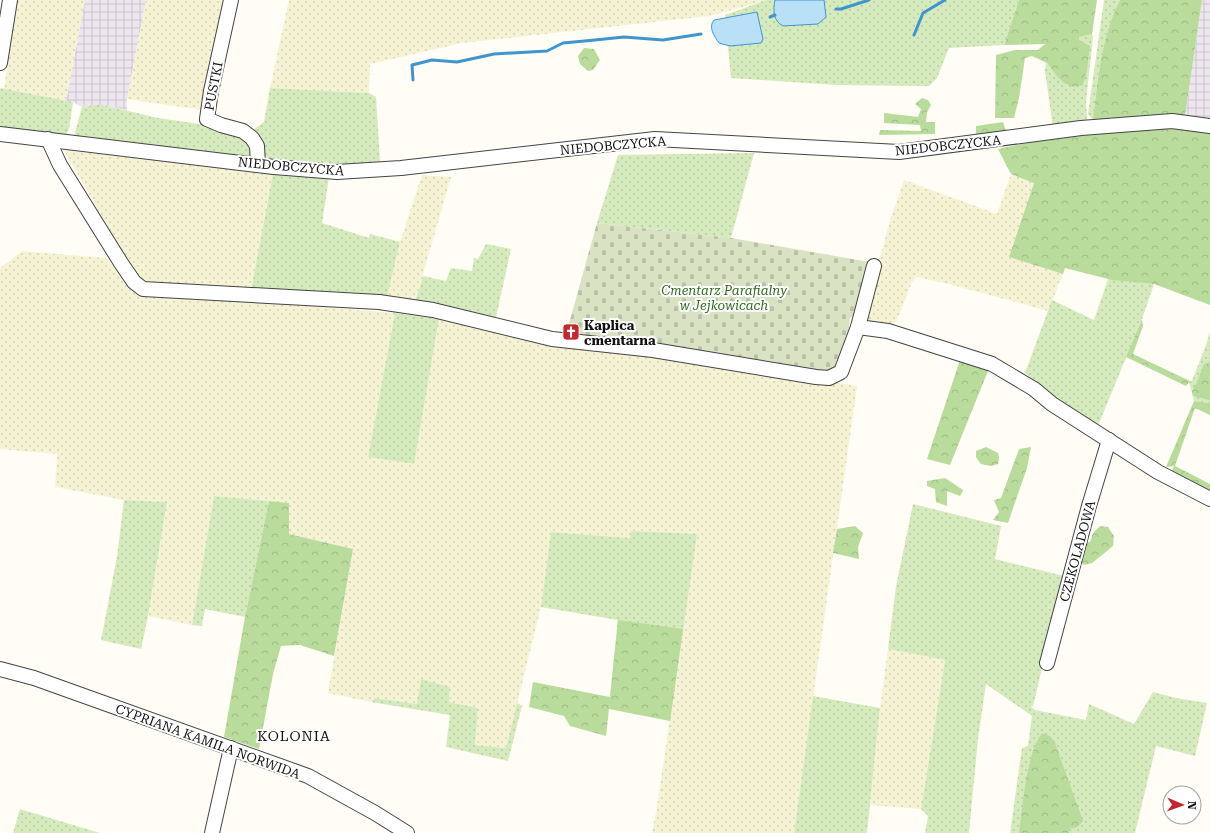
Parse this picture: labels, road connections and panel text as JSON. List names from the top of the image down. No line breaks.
{"streets":{"street":["PUSTKI","NIEDOBCZYCKA","CZEKOLADOWA","CYPRIANA KAMILA NORWIDA"]},"crossings":[["PUSTKI","NIEDOBCZYCKA"]],"districts":["KOLONIA"],"parks":["Cmentarz Parafialny w Jejkowicach"],"places":{"church":["Kaplica cmentarna"]},"north":"right"}
